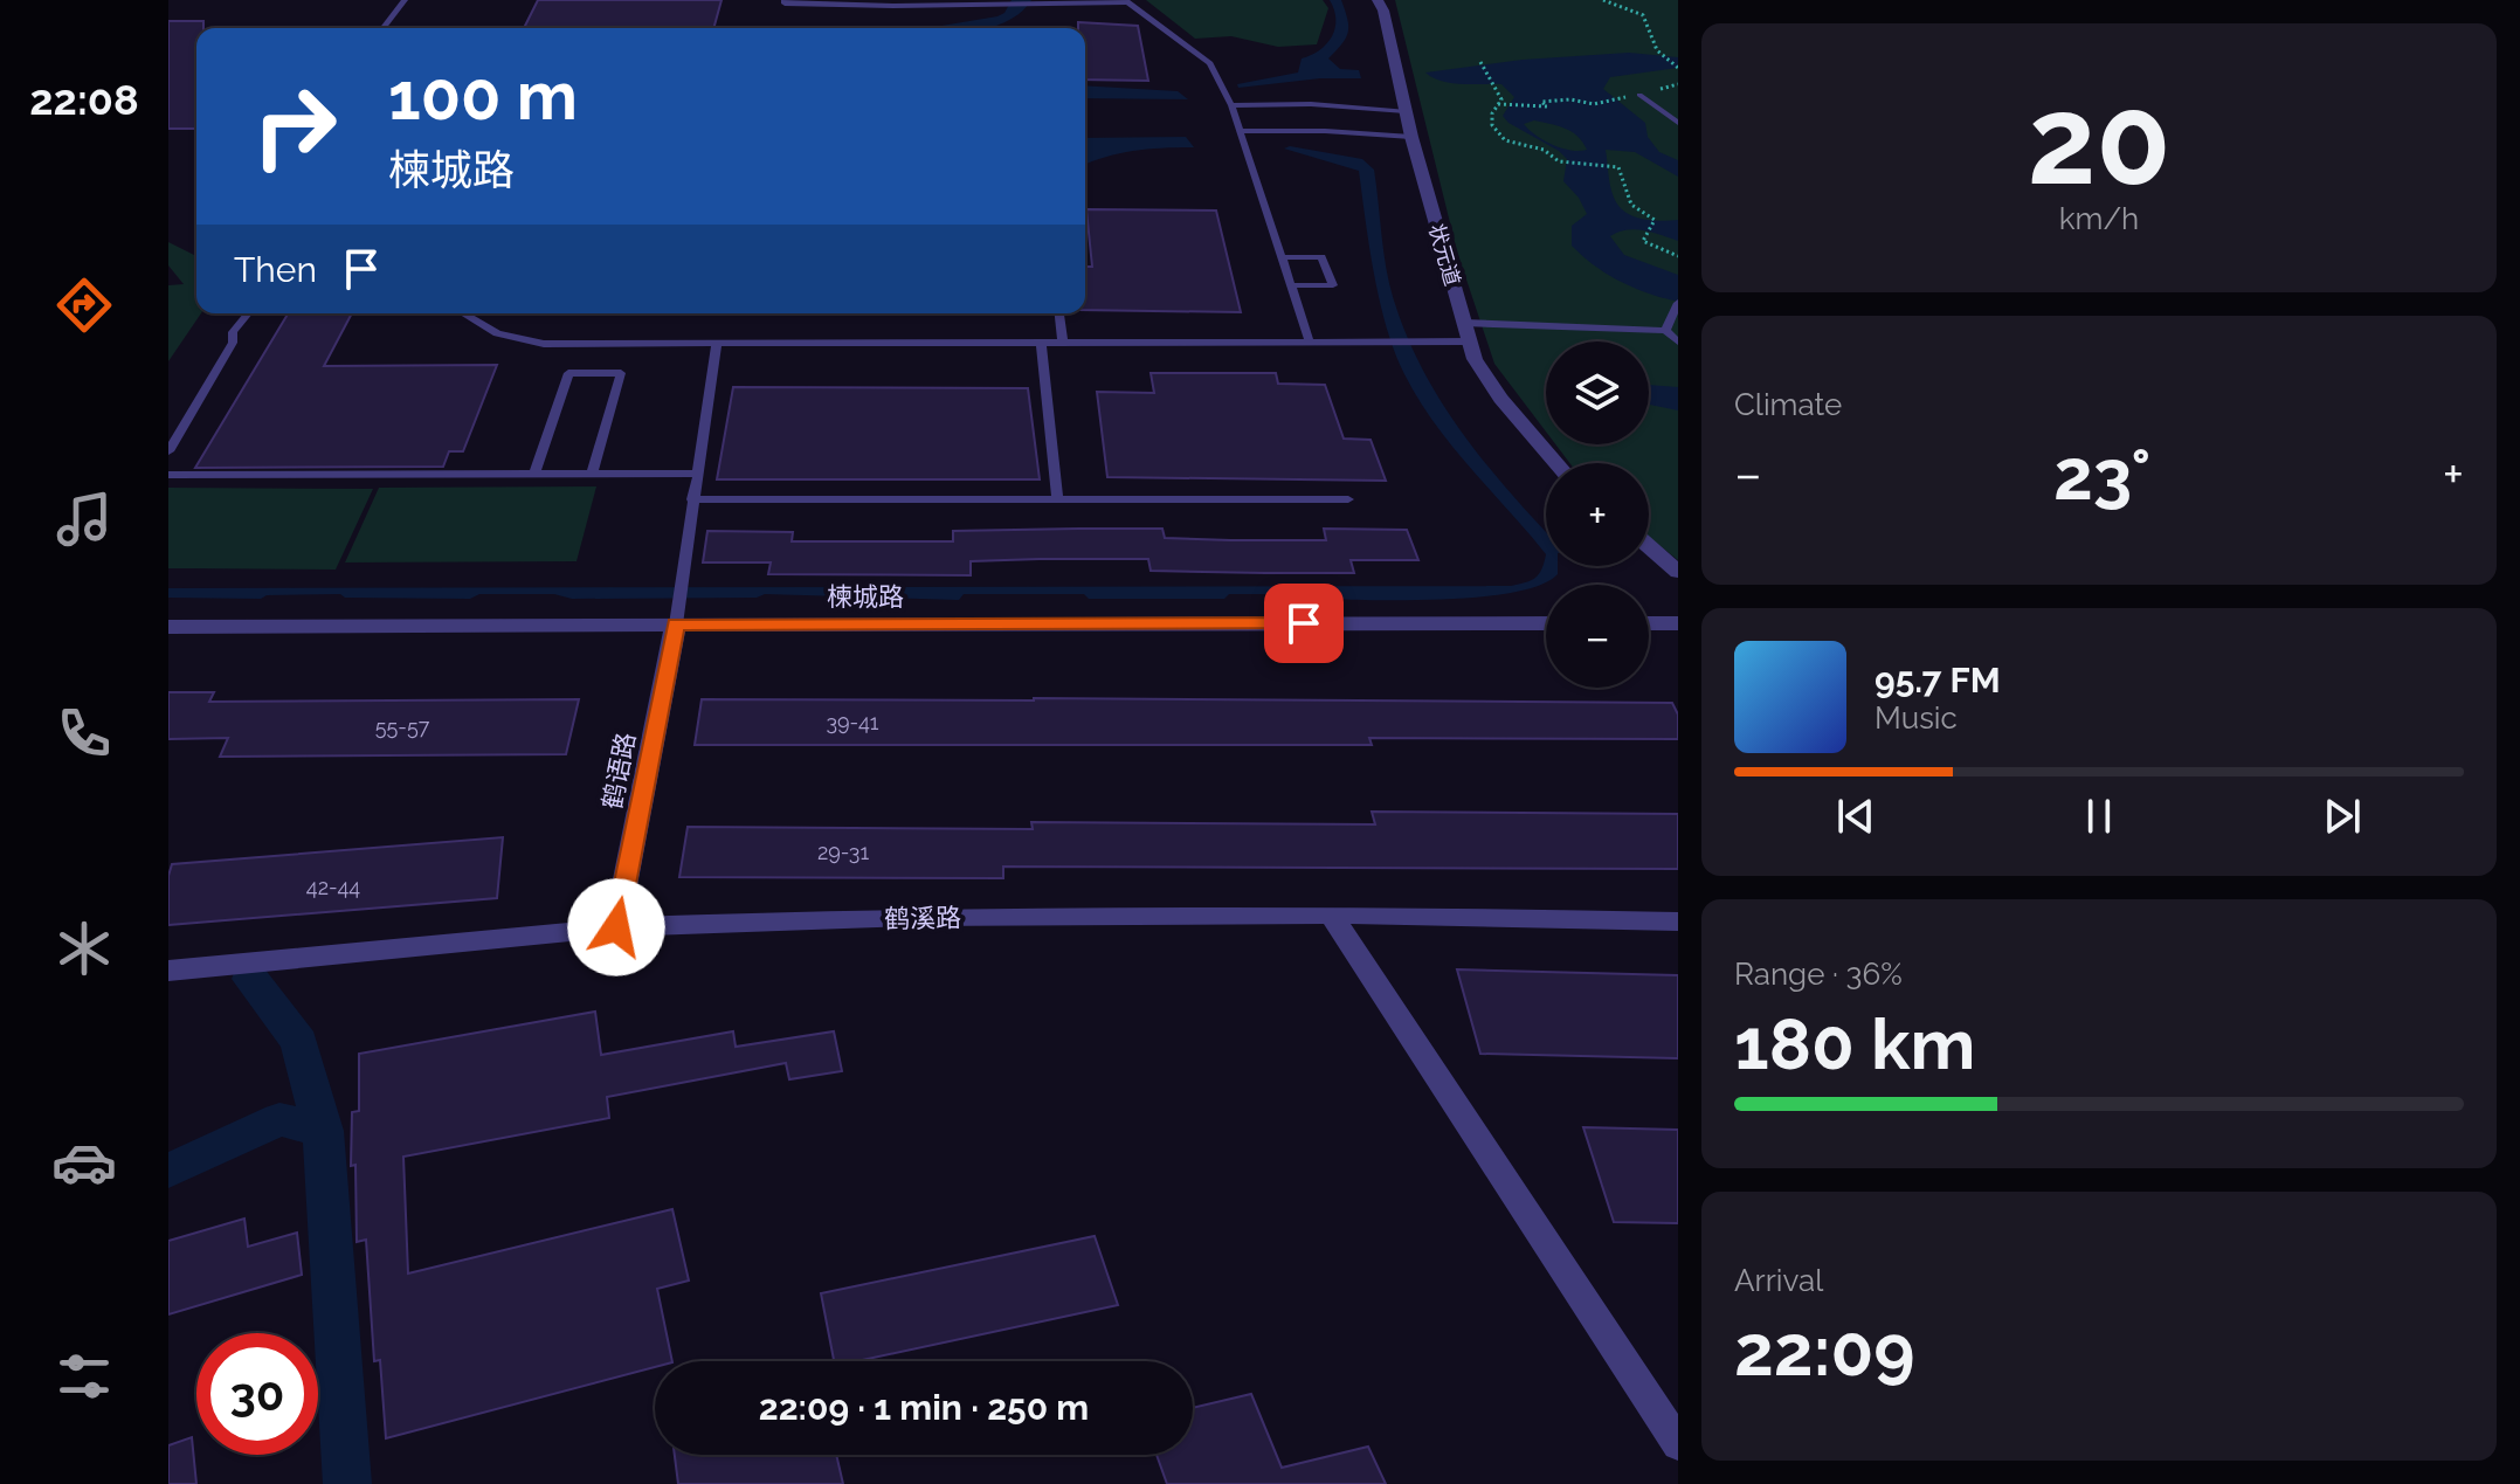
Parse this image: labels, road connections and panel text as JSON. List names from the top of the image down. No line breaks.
{"streets":{"street":["状元道","楝城路","鹤语路","鹤溪路"]},"crossings":[["楝城路","鹤语路"],["鹤语路","鹤溪路"]],"house_numbers":["39-41","55-57","29-31","42-44"],"page":{"tabs":"22:08","tile":[["20","km/h"],"Climate",["Range · 36%","180 km"],["Arrival","22:09"]],"turn":["100 m","楝城路"],"then":"Then","map_buttons":["+","−"],"heat":["−","23°","+"],"song":["95.7 FM","Music"],"limit":"30","trip":"22:09 · 1 min · 250 m"}}
